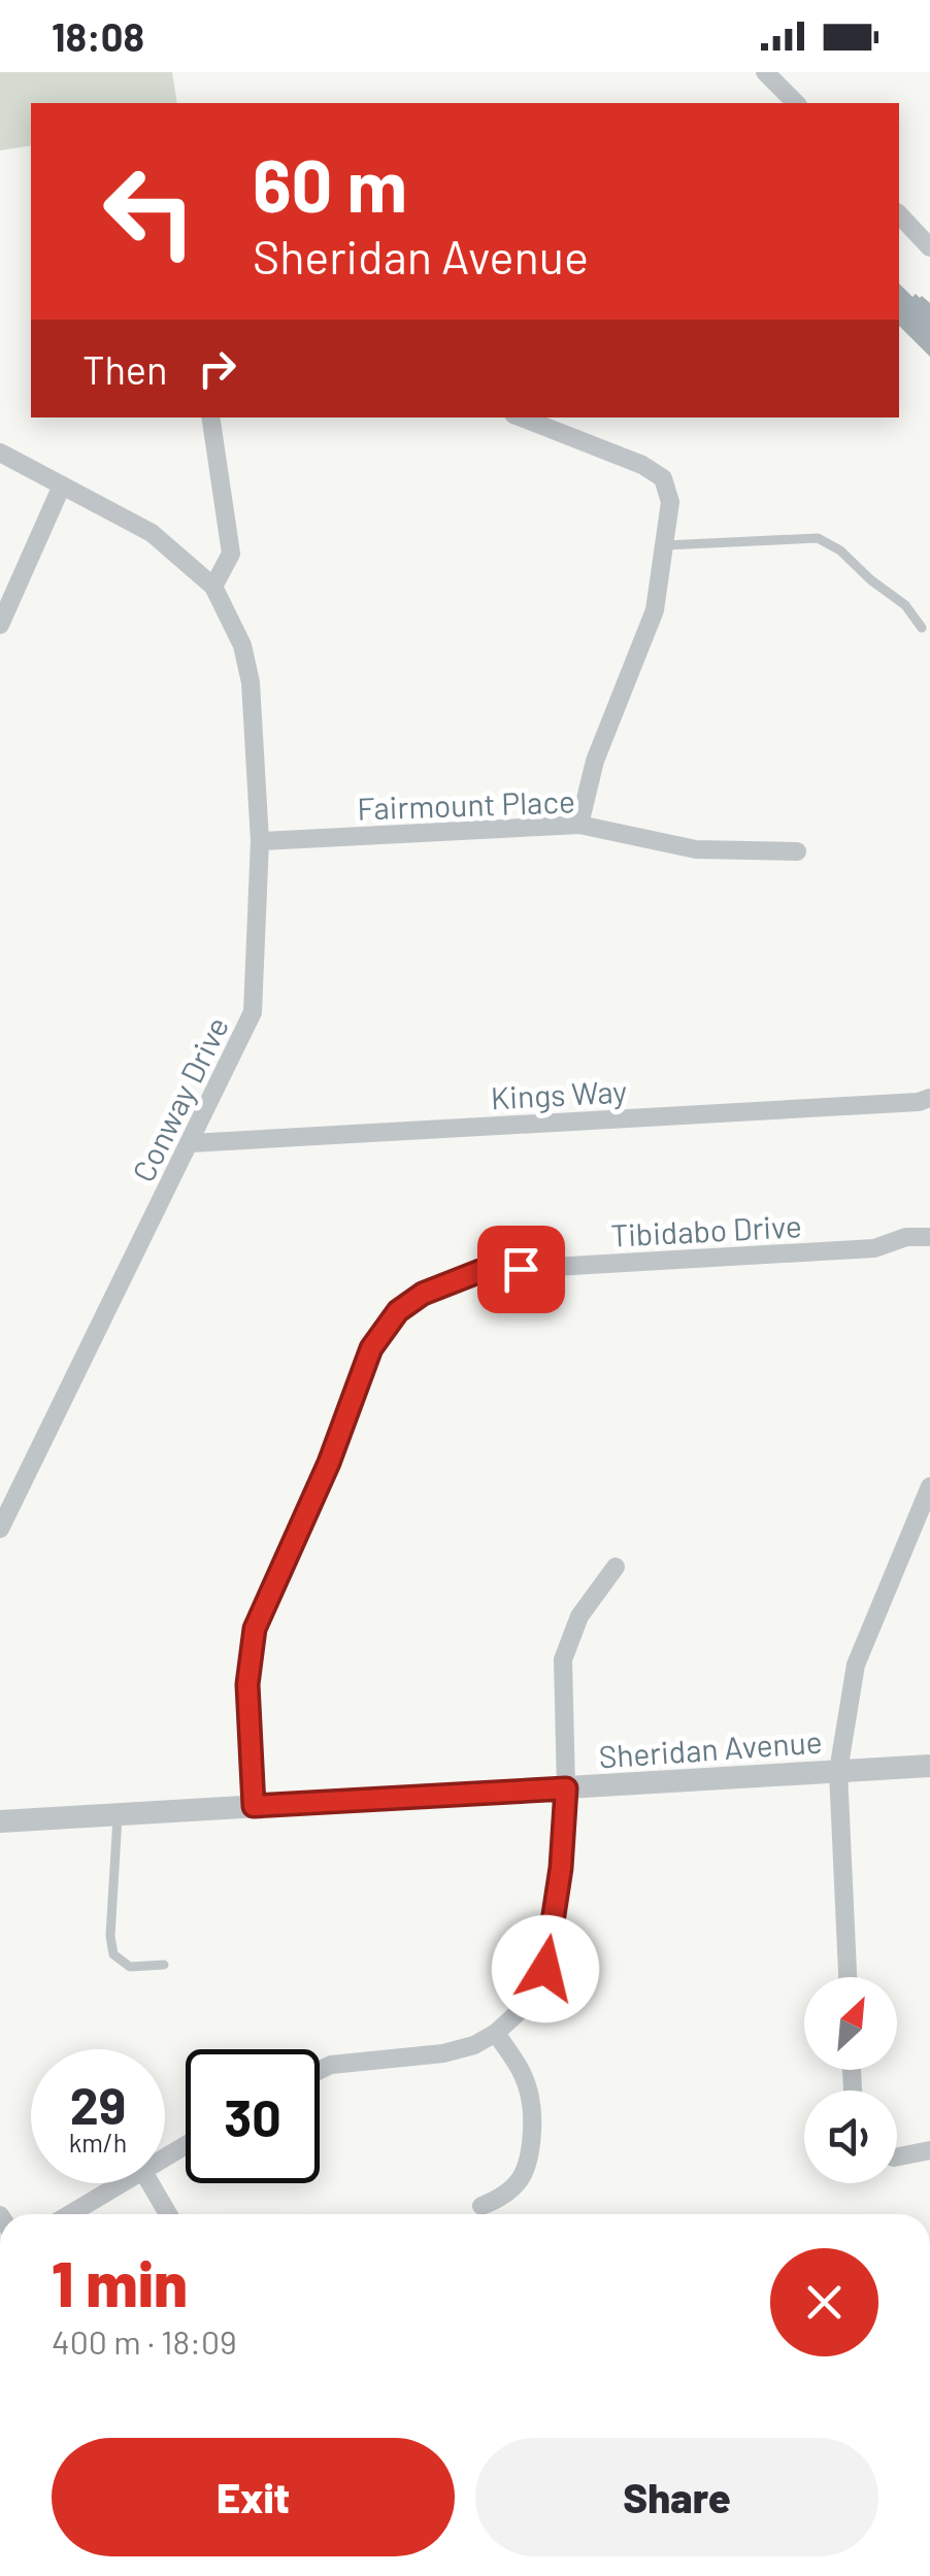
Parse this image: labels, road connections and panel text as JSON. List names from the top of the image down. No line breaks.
{"streets":{"street":["Fairmount Place","Kings Way","Conway Drive","Tibidabo Drive","Sheridan Avenue"]},"crossings":[["Fairmount Place","Conway Drive"],["Kings Way","Conway Drive"],["Tibidabo Drive","Sheridan Avenue"]],"north":"top right","page":{"status":"18:08","turn":["60 m","Sheridan Avenue"],"then":"Then","speed":"29 km/h","limit":"30","heading":["1 min","400 m · 18:09"],"buttons":["Exit","Share"]}}
